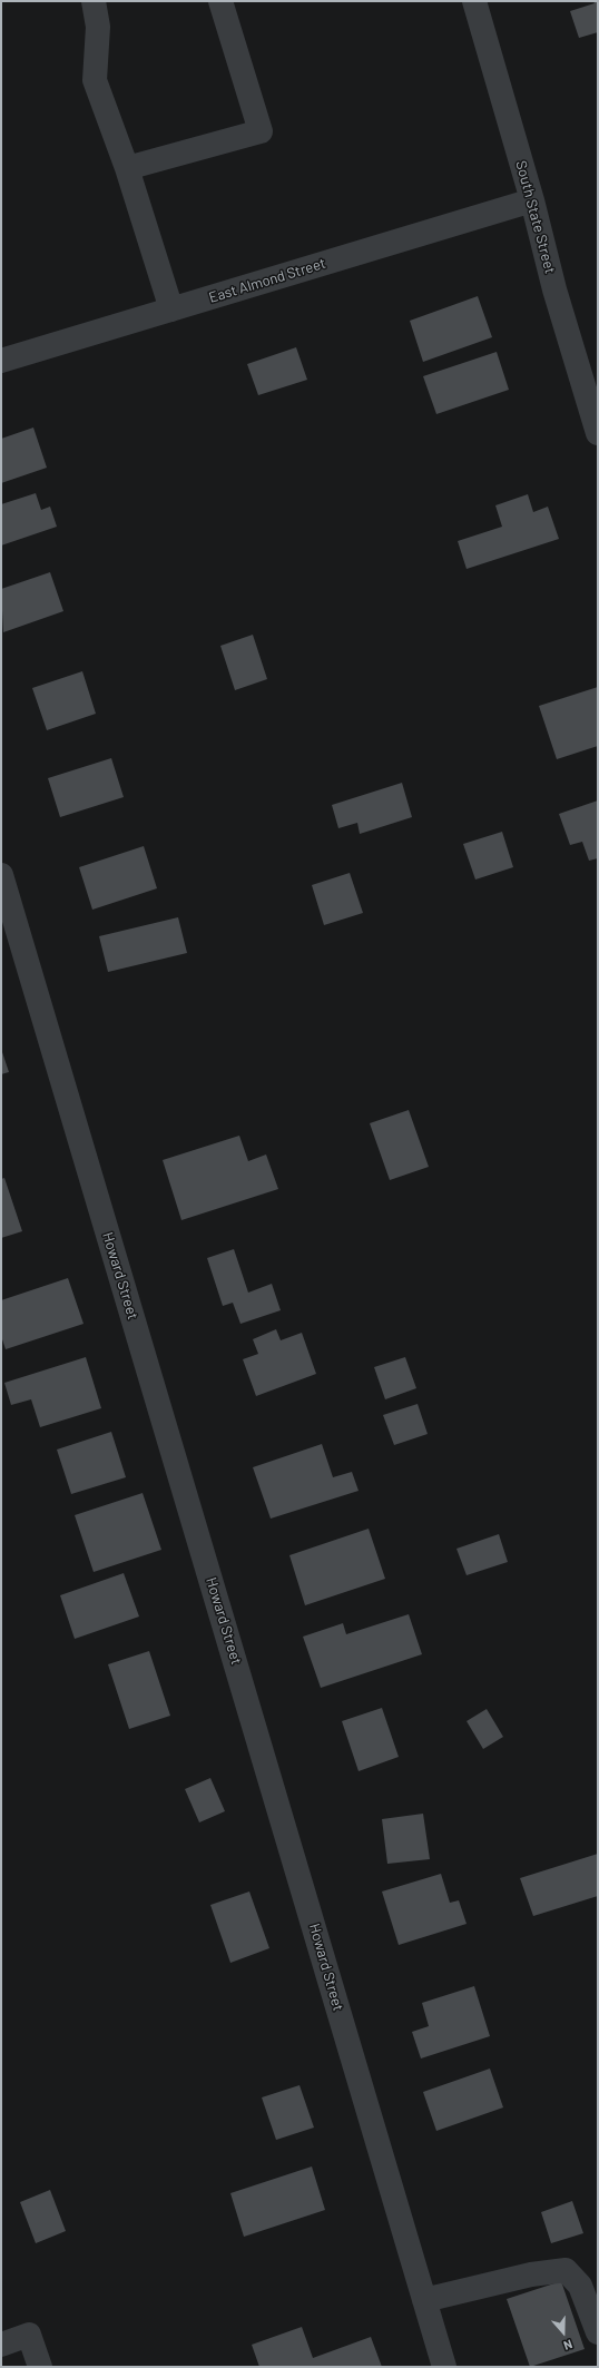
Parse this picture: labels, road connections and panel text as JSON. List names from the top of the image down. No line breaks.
{"streets":{"street":["South State Street","East Almond Street","Howard Street"]},"crossings":[["South State Street","East Almond Street"]],"north":"bottom"}
